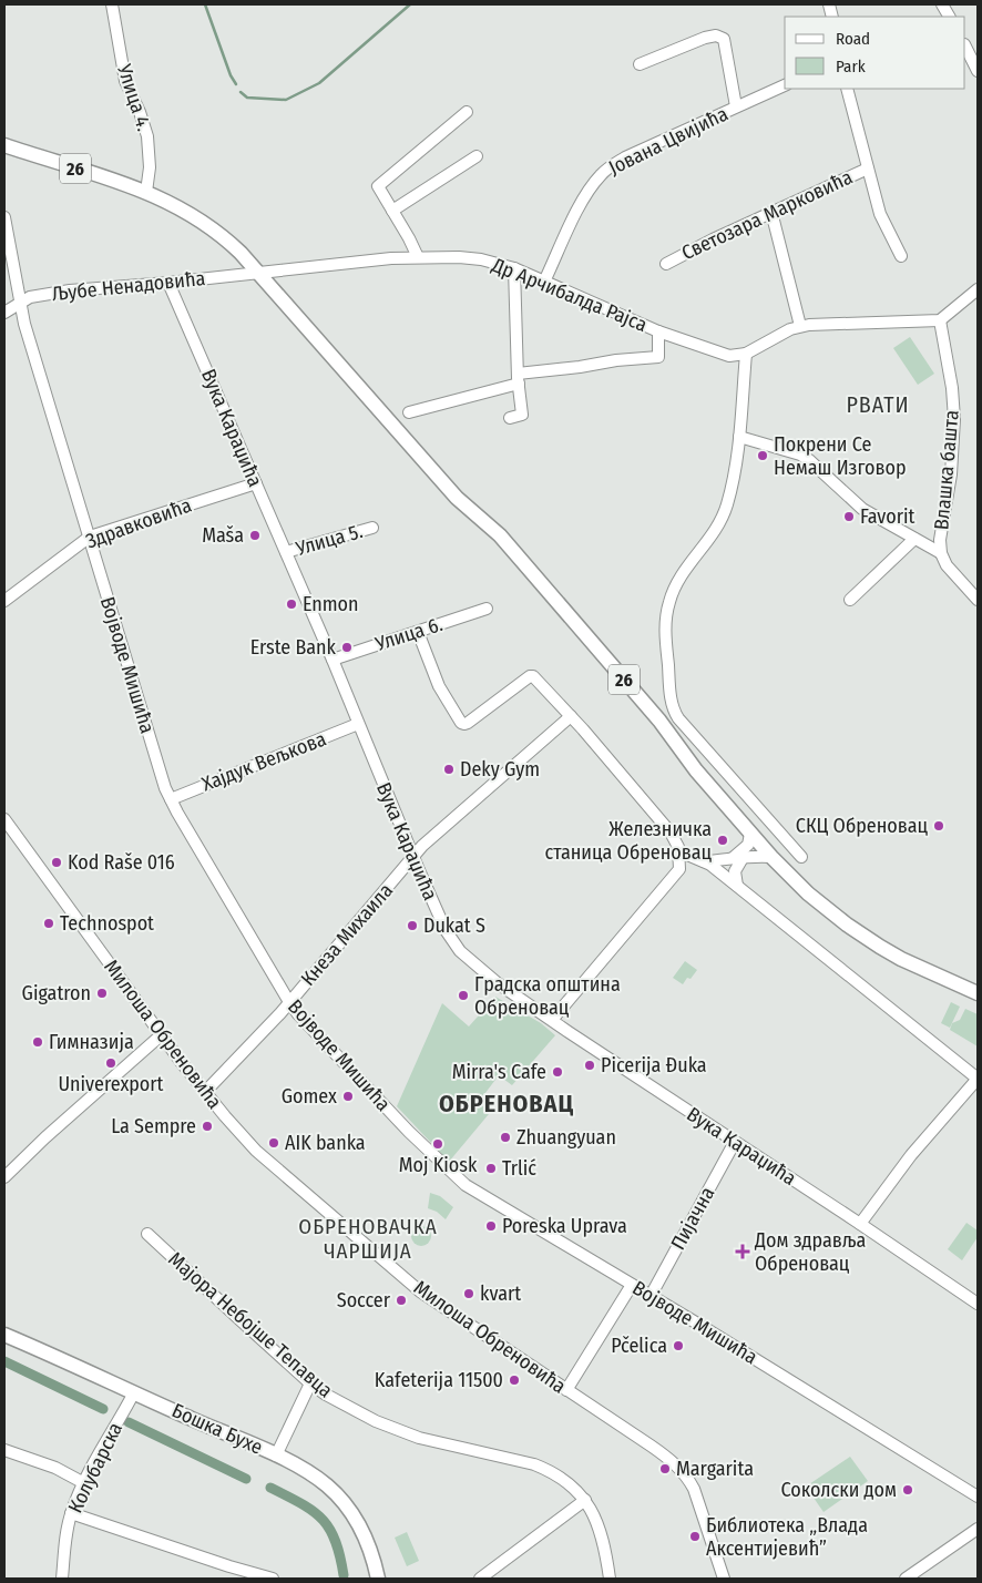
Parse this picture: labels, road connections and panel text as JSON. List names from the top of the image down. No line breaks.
{"streets":{"main road":["26","Бошка Бухе"],"street":["Улица 4.","Јована Цвијића","Светозара Марковића","Љубе Ненадовића","Др Арчибалда Рајса","Вука Караџића","Влашка башта","Здравковића","Улица 5.","Улица 6.","Војводе Мишића","Хајдук Вељкова","Кнеза Михаила","Милоша Обреновића","Пијачна","Мајора Небојше Тепавца","Колубарска"]},"crossings":[["Улица 4.","26"],["Јована Цвијића","Др Арчибалда Рајса"],["26","Љубе Ненадовића"],["26","Др Арчибалда Рајса"],["Љубе Ненадовића","Др Арчибалда Рајса"],["Љубе Ненадовића","Вука Караџића"],["Љубе Ненадовића","Војводе Мишића"],["Вука Караџића","Здравковића"],["Вука Караџића","Улица 5."],["Вука Караџића","Улица 6."],["Вука Караџића","Хајдук Вељкова"],["Вука Караџића","Кнеза Михаила"],["Вука Караџића","Пијачна"],["Здравковића","Војводе Мишића"],["Војводе Мишића","Хајдук Вељкова"],["Војводе Мишића","Кнеза Михаила"],["Војводе Мишића","Пијачна"],["Кнеза Михаила","Милоша Обреновића"],["Бошка Бухе","Колубарска"]],"districts":["РВАТИ","ОБРЕНОВАЦ","ОБРЕНОВАЧКА ЧАРШИЈА"],"places":{"other":["Покрени Се Немаш Изговор","Favorit","Maša","Enmon","Erste Bank","Deky Gym","СКЦ Обреновац","Железничка станица Обреновац","Kod Raše 016","Technospot","Dukat S","Gigatron","Градска општина Обреновац","Гимназија","Univerexport","Picerija Đuka","Mirra's Cafe","Gomex","La Sempre","Zhuangyuan","AIK banka","Moj Kiosk","Trlić","Poreska Uprava","kvart","Soccer","Pčelica","Kafeterija 11500","Margarita","Соколски дом","Библиотека „Влада Аксентијевић”"],"health":["Дом здравља Обреновац"]},"legend":["Road","Park"]}
